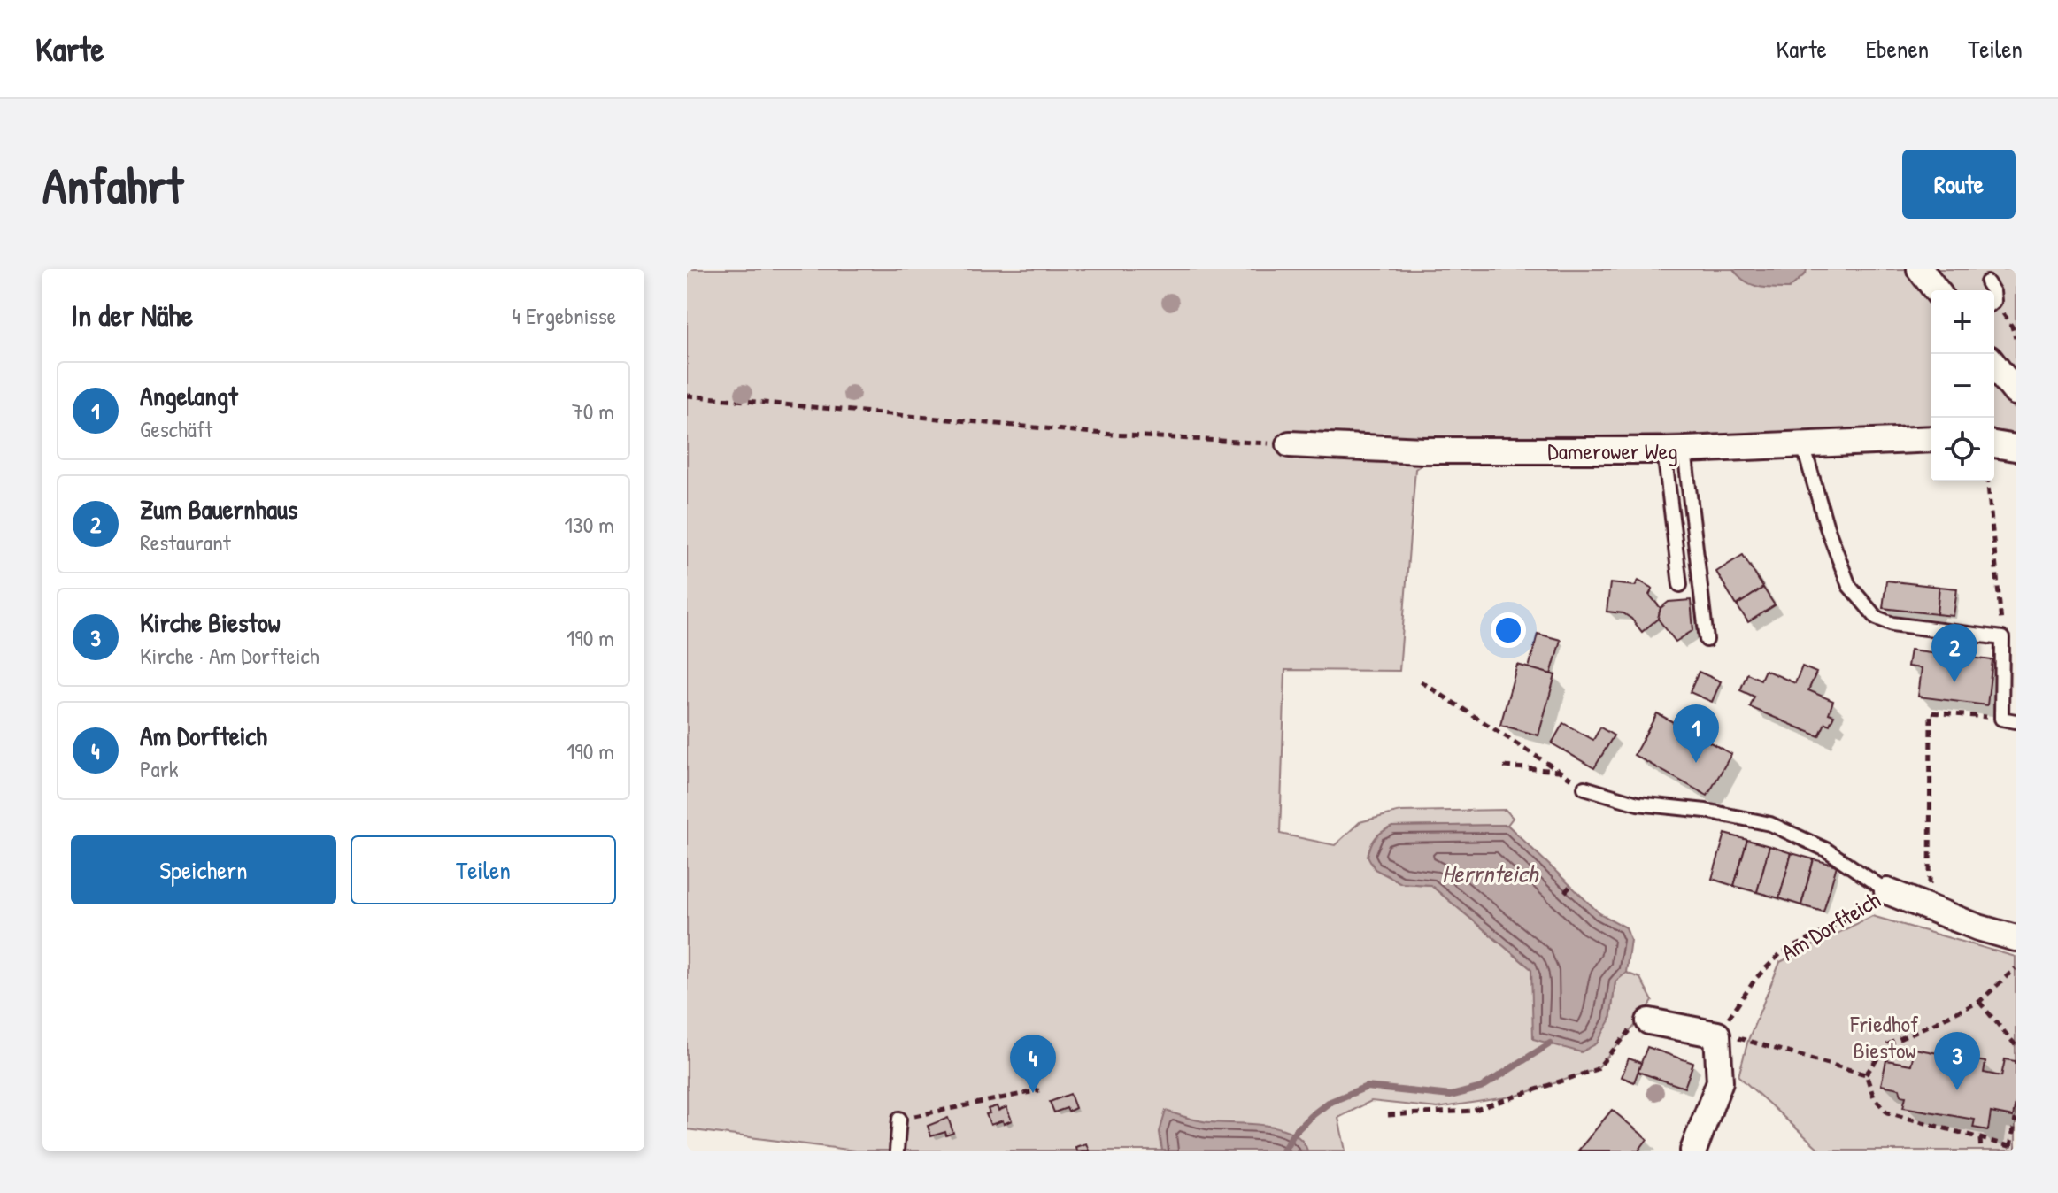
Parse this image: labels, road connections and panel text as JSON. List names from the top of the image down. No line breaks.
{"streets":{"street":["Damerower Weg","Am Dorfteich"]},"water":["Herrnteich"],"parks":["Friedhof Biestow"],"page":{"header":"Karte","nav":["Karte","Ebenen","Teilen"],"buttons":["Route",["Speichern","Teilen"]],"title":"Anfahrt","heading":["In der Nähe","4 Ergebnisse"],"map_buttons":["+","−"],"list":[{"mark":"1","name":"Angelangt","note":"Geschäft","value":"70 m"},{"mark":"2","name":"Zum Bauernhaus","note":"Restaurant","value":"130 m"},{"mark":"3","name":"Kirche Biestow","note":"Kirche · Am Dorfteich","value":"190 m"},{"mark":"4","name":"Am Dorfteich","note":"Park","value":"190 m"}],"pins":["2","1","3","4"]}}
